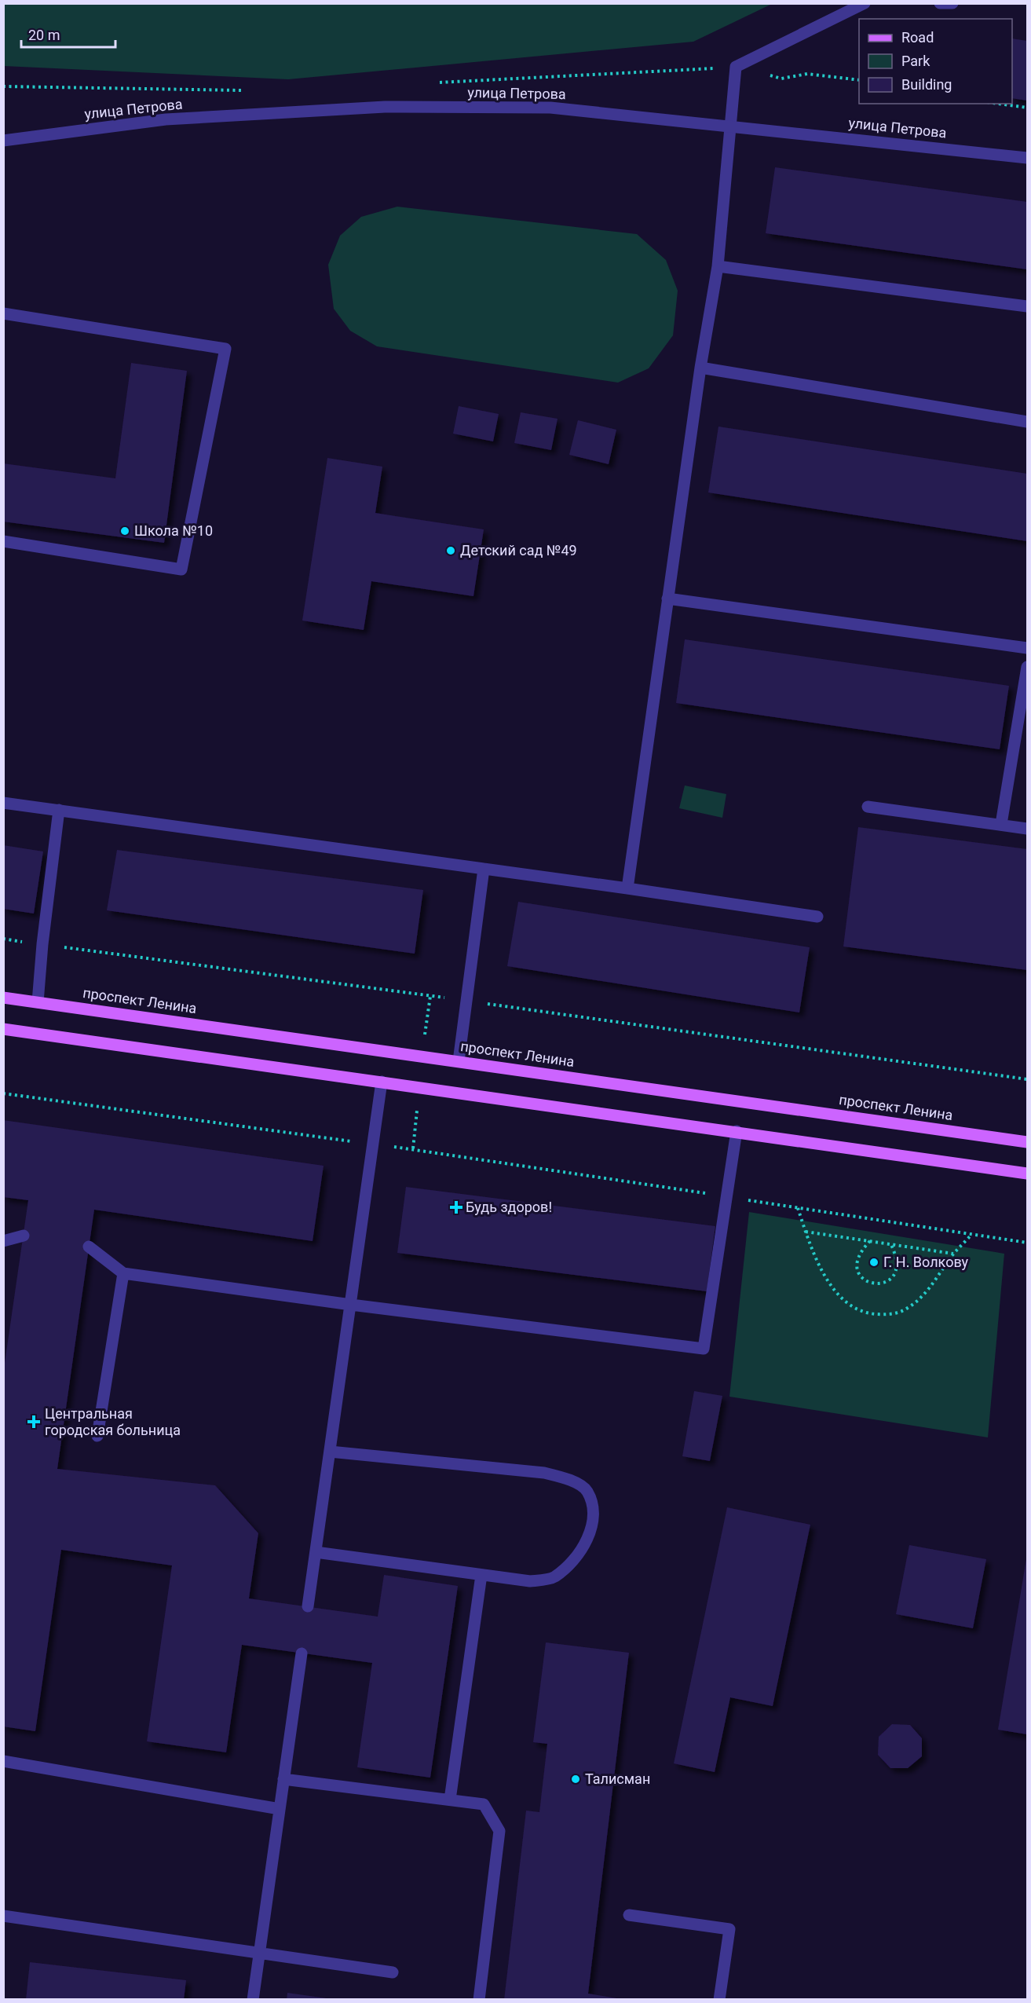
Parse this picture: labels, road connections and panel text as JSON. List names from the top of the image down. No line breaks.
{"streets":{"main road":["проспект Ленина"],"street":["улица Петрова"]},"places":{"other":["Школа №10","Детский сад №49","Г. Н. Волкову","Талисман"],"health":["Будь здоров!","Центральная городская больница"]},"legend":["Road","Park","Building"],"scale_bar":"20 m"}
